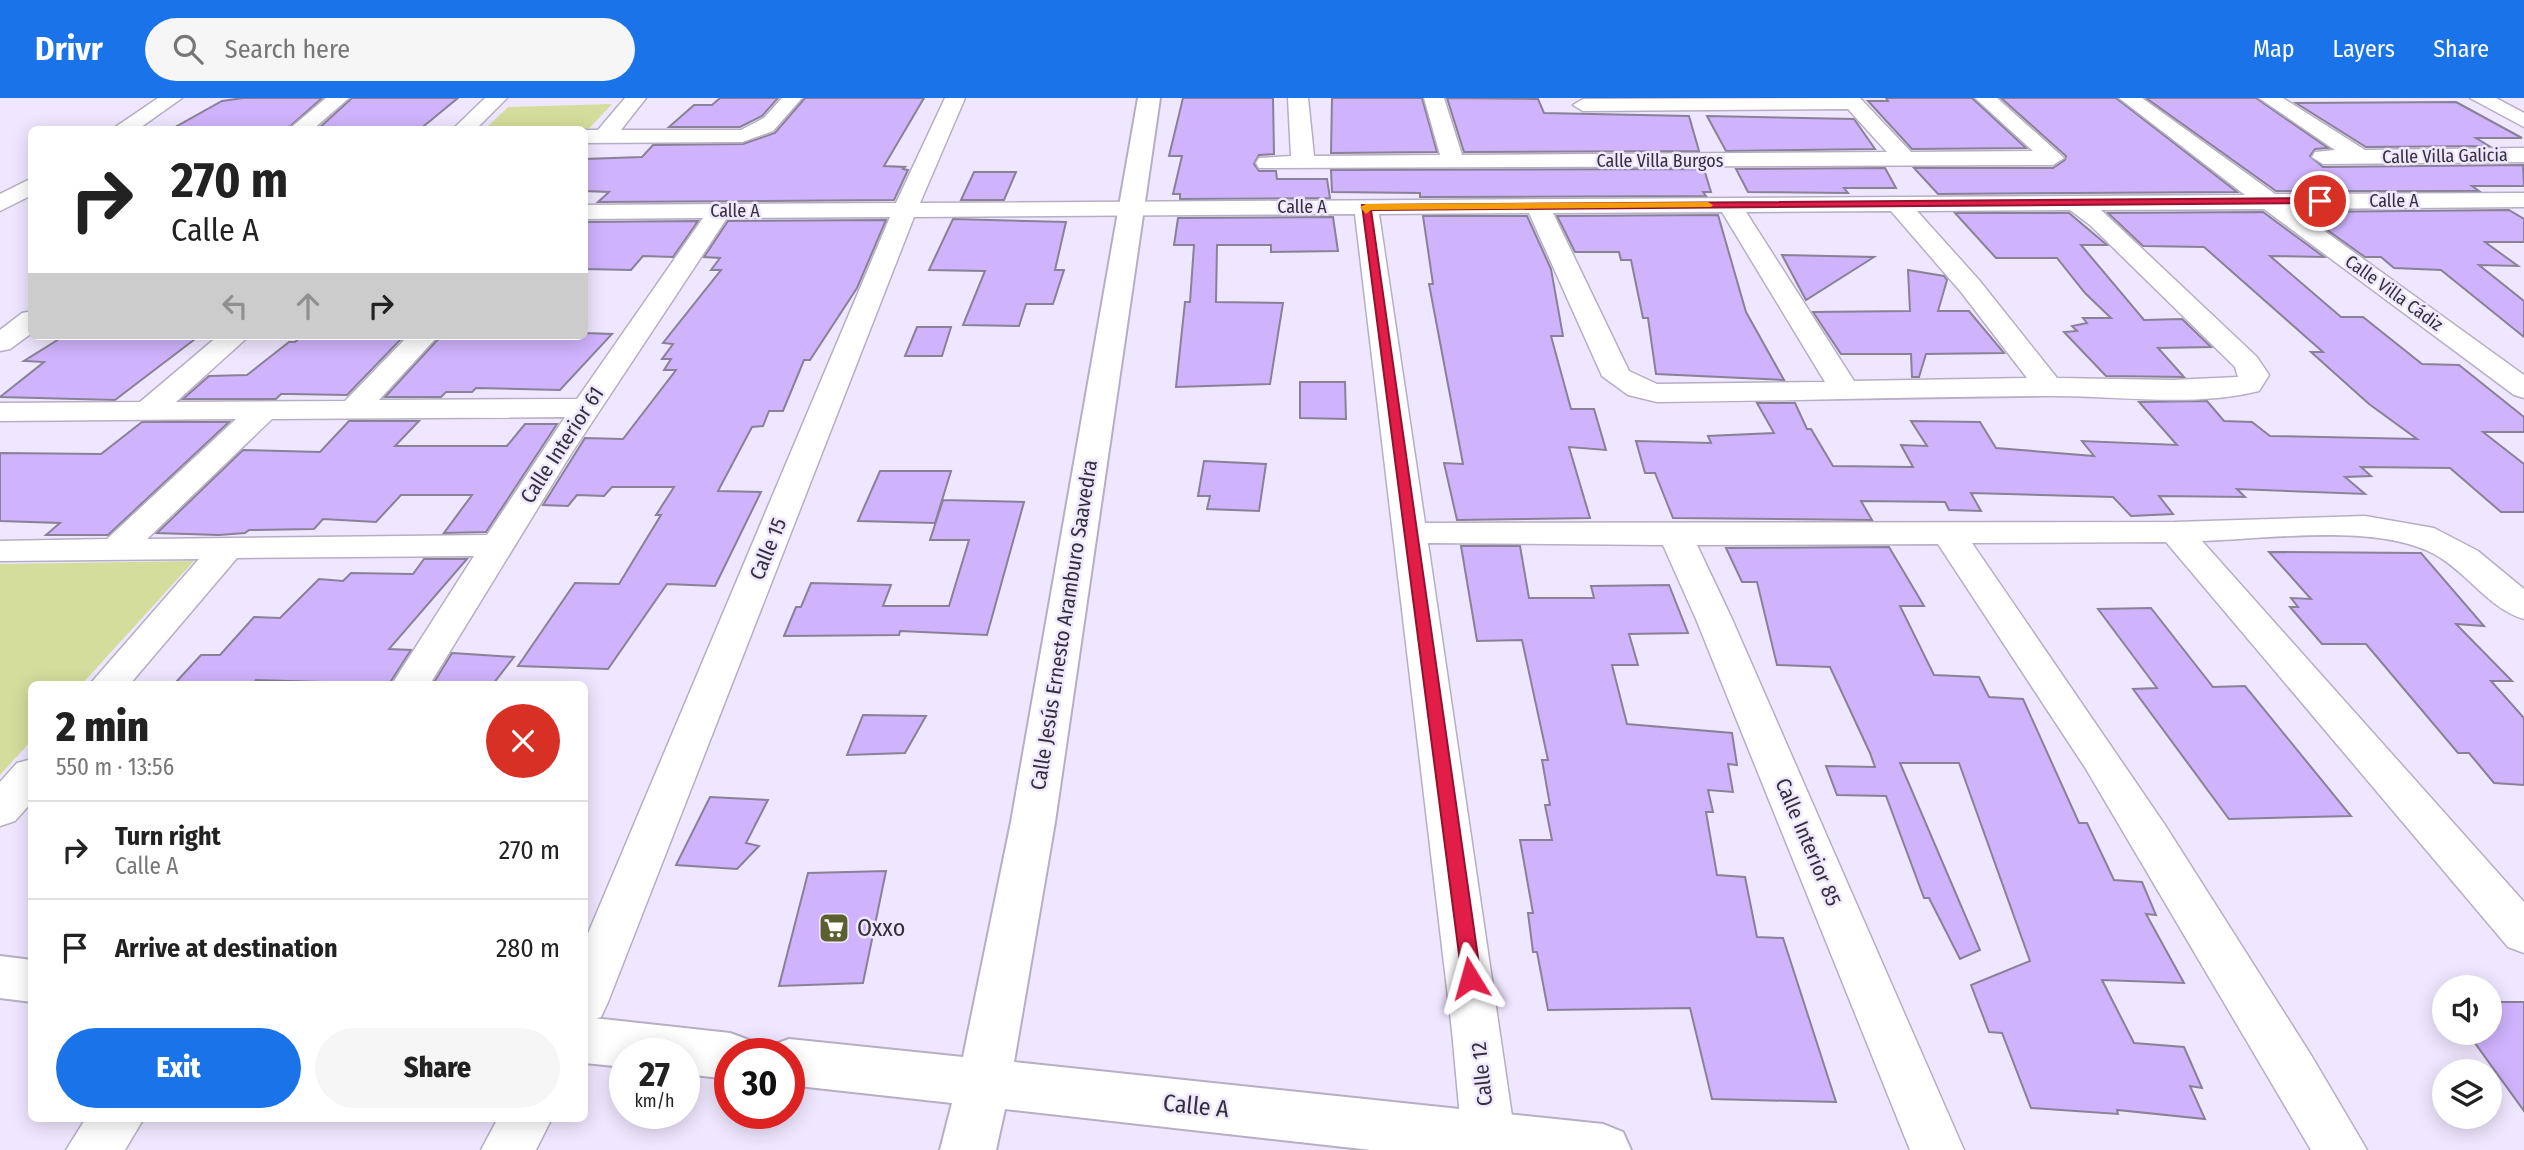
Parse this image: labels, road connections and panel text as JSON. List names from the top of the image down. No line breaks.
{"streets":{"street":["Calle Villa Galicia","Calle Villa Burgos","Calle A","Calle Villa Cádiz","Calle Interior 61","Calle 15","Calle Jesús Ernesto Aramburo Saavedra","Calle Interior 85","Calle 12"]},"crossings":[["Calle A","Calle Villa Cádiz"],["Calle A","Calle Interior 61"],["Calle A","Calle 15"],["Calle A","Calle Jesús Ernesto Aramburo Saavedra"],["Calle A","Calle 12"]],"places":{"supermarket":["Oxxo"]},"page":{"header":"Drivr","search":"Search here","nav":["Map","Layers","Share"],"turn":["270 m","Calle A"],"heading":["2 min","550 m · 13:56"],"list":[{"name":"Turn right","note":"Calle A","value":"270 m"},{"name":"Arrive at destination","value":"280 m"}],"buttons":["Exit","Share"],"speed":"27 km/h","limit":"30"}}
